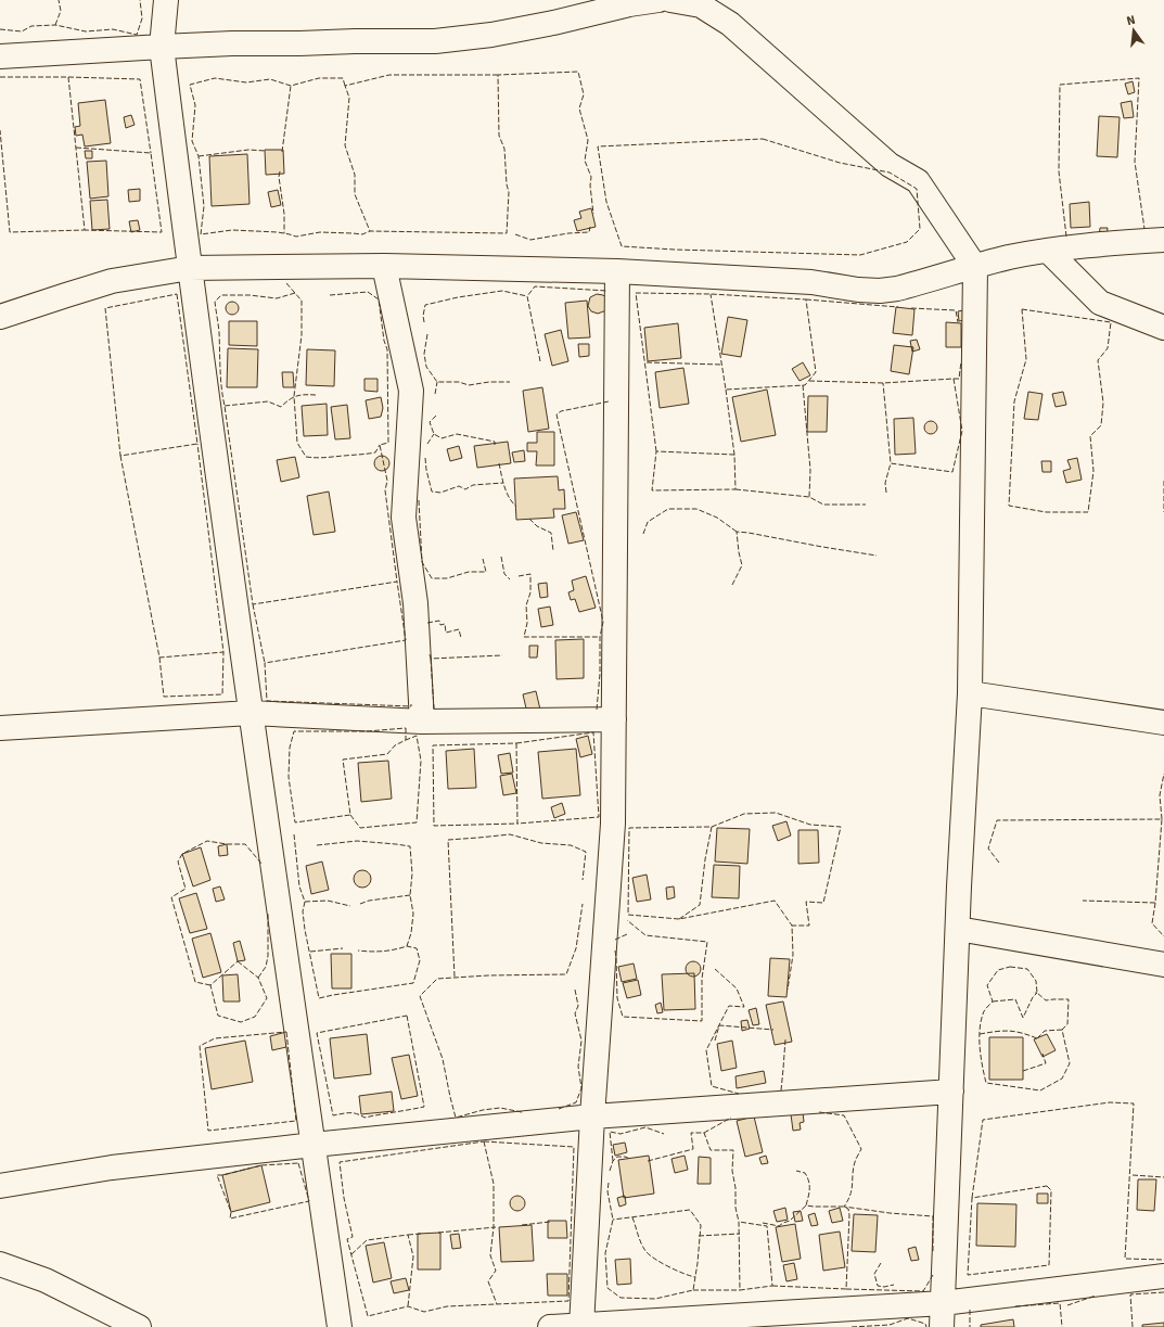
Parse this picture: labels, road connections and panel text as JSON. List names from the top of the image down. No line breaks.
{"north":"top"}
